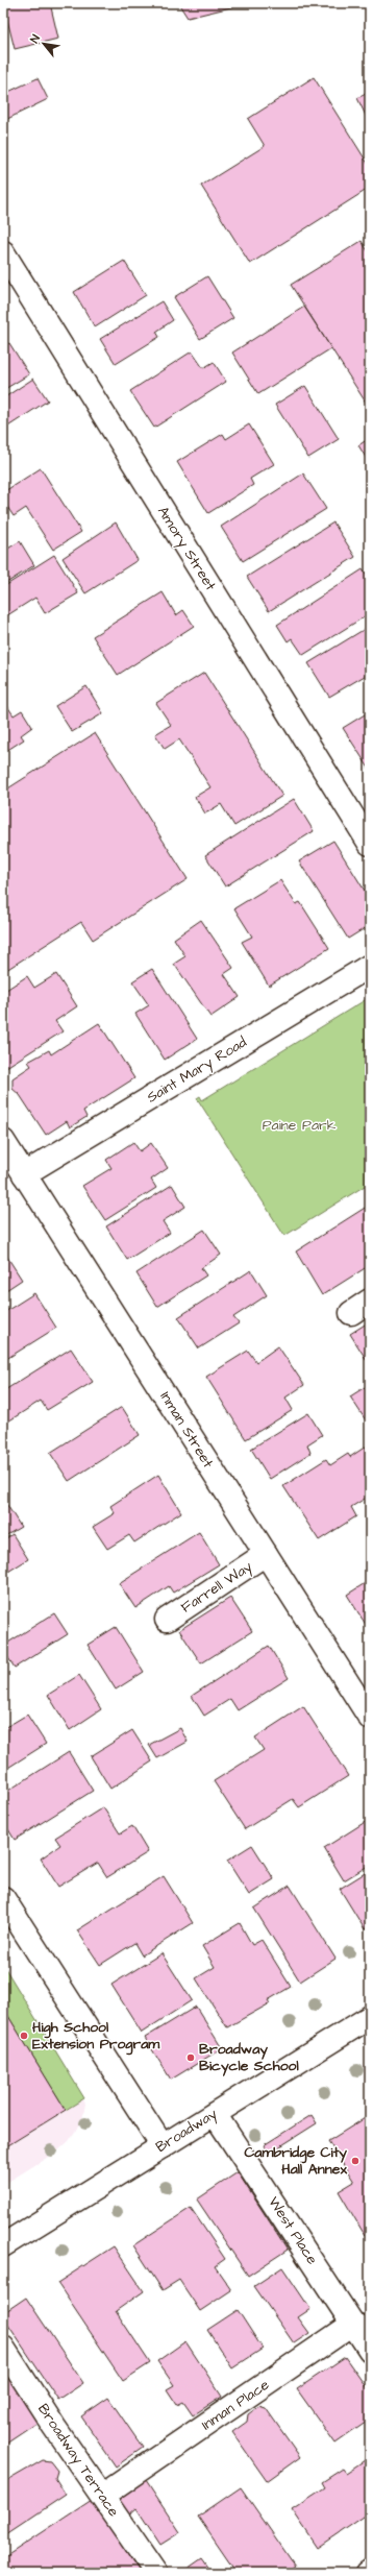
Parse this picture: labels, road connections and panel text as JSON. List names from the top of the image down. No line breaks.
{"streets":{"street":["Amory Street","Saint Mary Road","Inman Street","Farrell Way","Broadway","West Place","Inman Place","Broadway Terrace"]},"crossings":[["Saint Mary Road","Inman Street"],["Inman Street","Farrell Way"],["Broadway","West Place"],["West Place","Inman Place"],["Inman Place","Broadway Terrace"]],"parks":["Paine Park"],"places":["High School Extension Program","Broadway Bicycle School","Cambridge City Hall Annex"],"north":"top left"}
